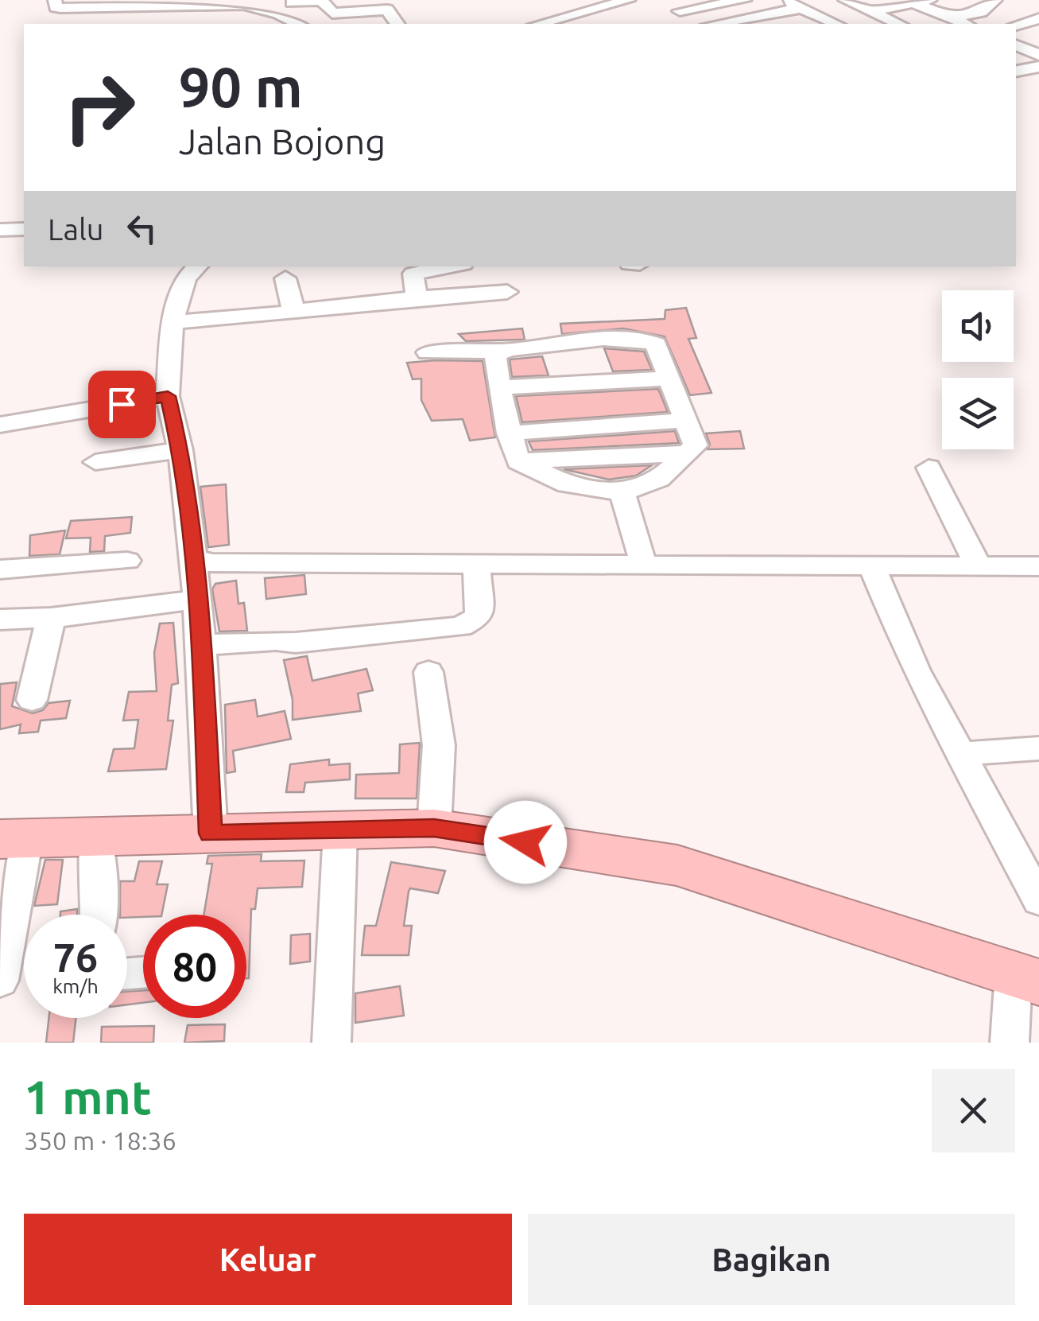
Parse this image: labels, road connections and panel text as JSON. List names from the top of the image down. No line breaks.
{"page":{"turn":["90 m","Jalan Bojong"],"then":"Lalu","speed":"76 km/h","limit":"80","heading":["1 mnt","350 m · 18:36"],"buttons":["Keluar","Bagikan"]}}
